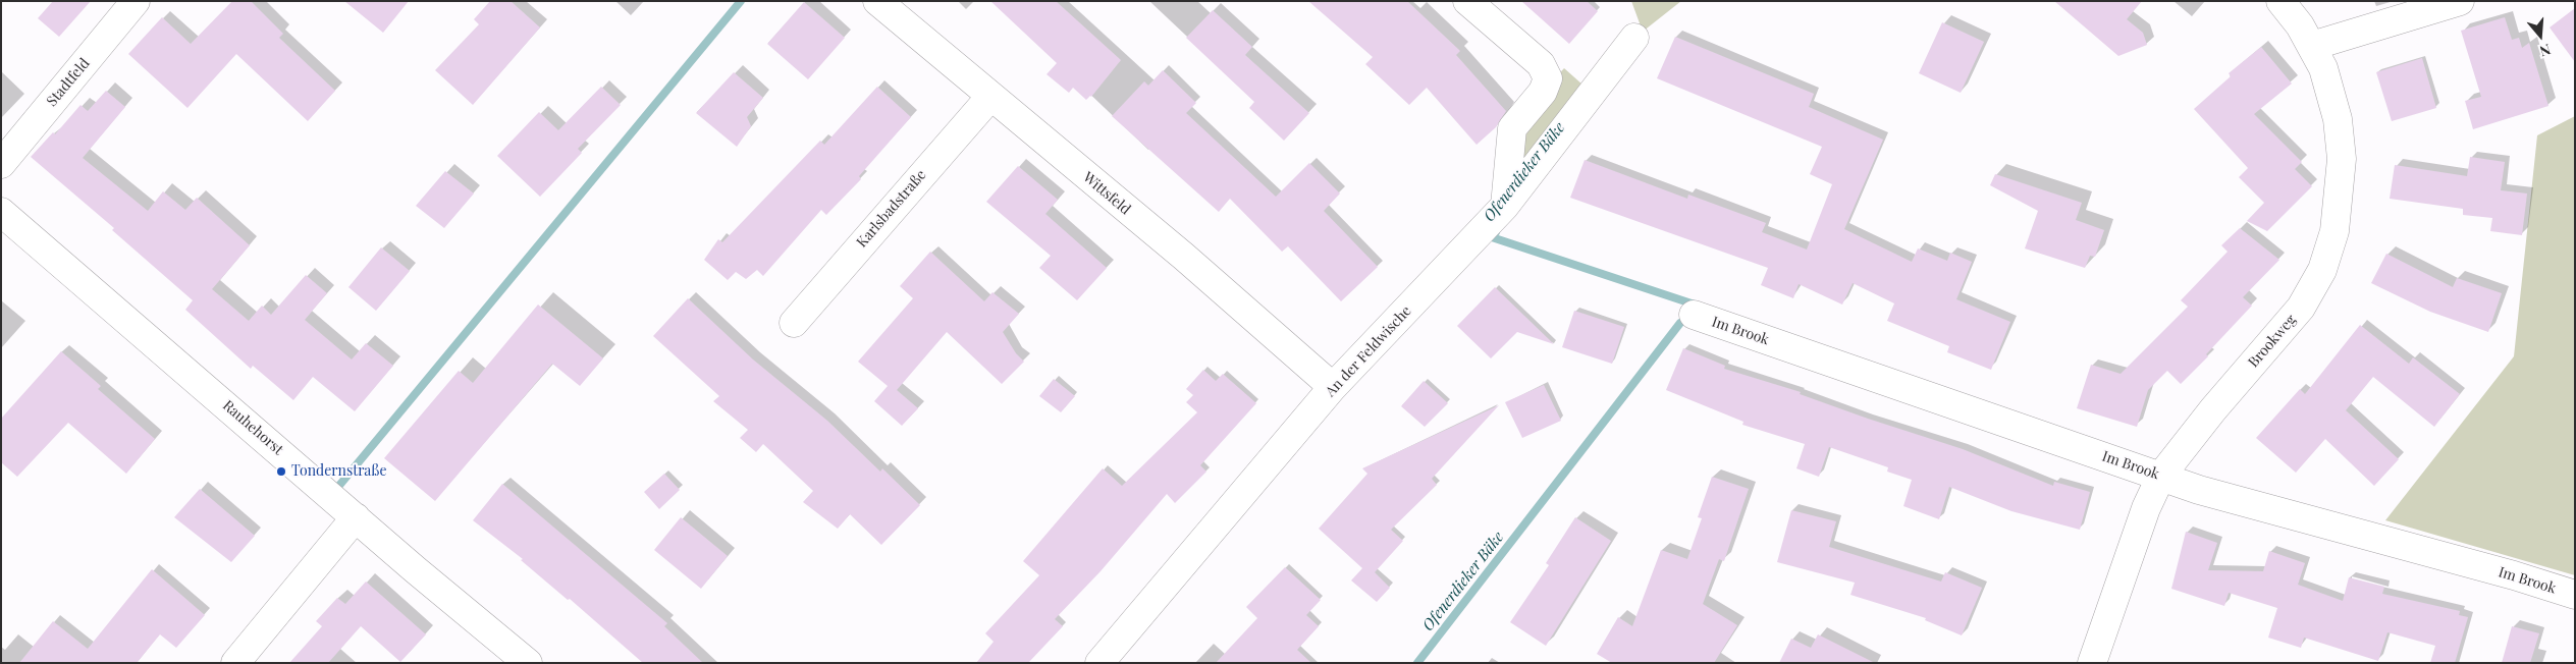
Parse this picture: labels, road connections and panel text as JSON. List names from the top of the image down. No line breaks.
{"streets":{"street":["Stadtfeld","Wittsfeld","Karlsbadstraße","Im Brook","Brookweg","An der Feldwische","Rauhehorst"]},"crossings":[["Wittsfeld","Karlsbadstraße"],["Wittsfeld","An der Feldwische"],["Im Brook","Brookweg"]],"water":["Ofenerdieker Bäke"],"places":["Tondernstraße"],"north":"bottom"}
